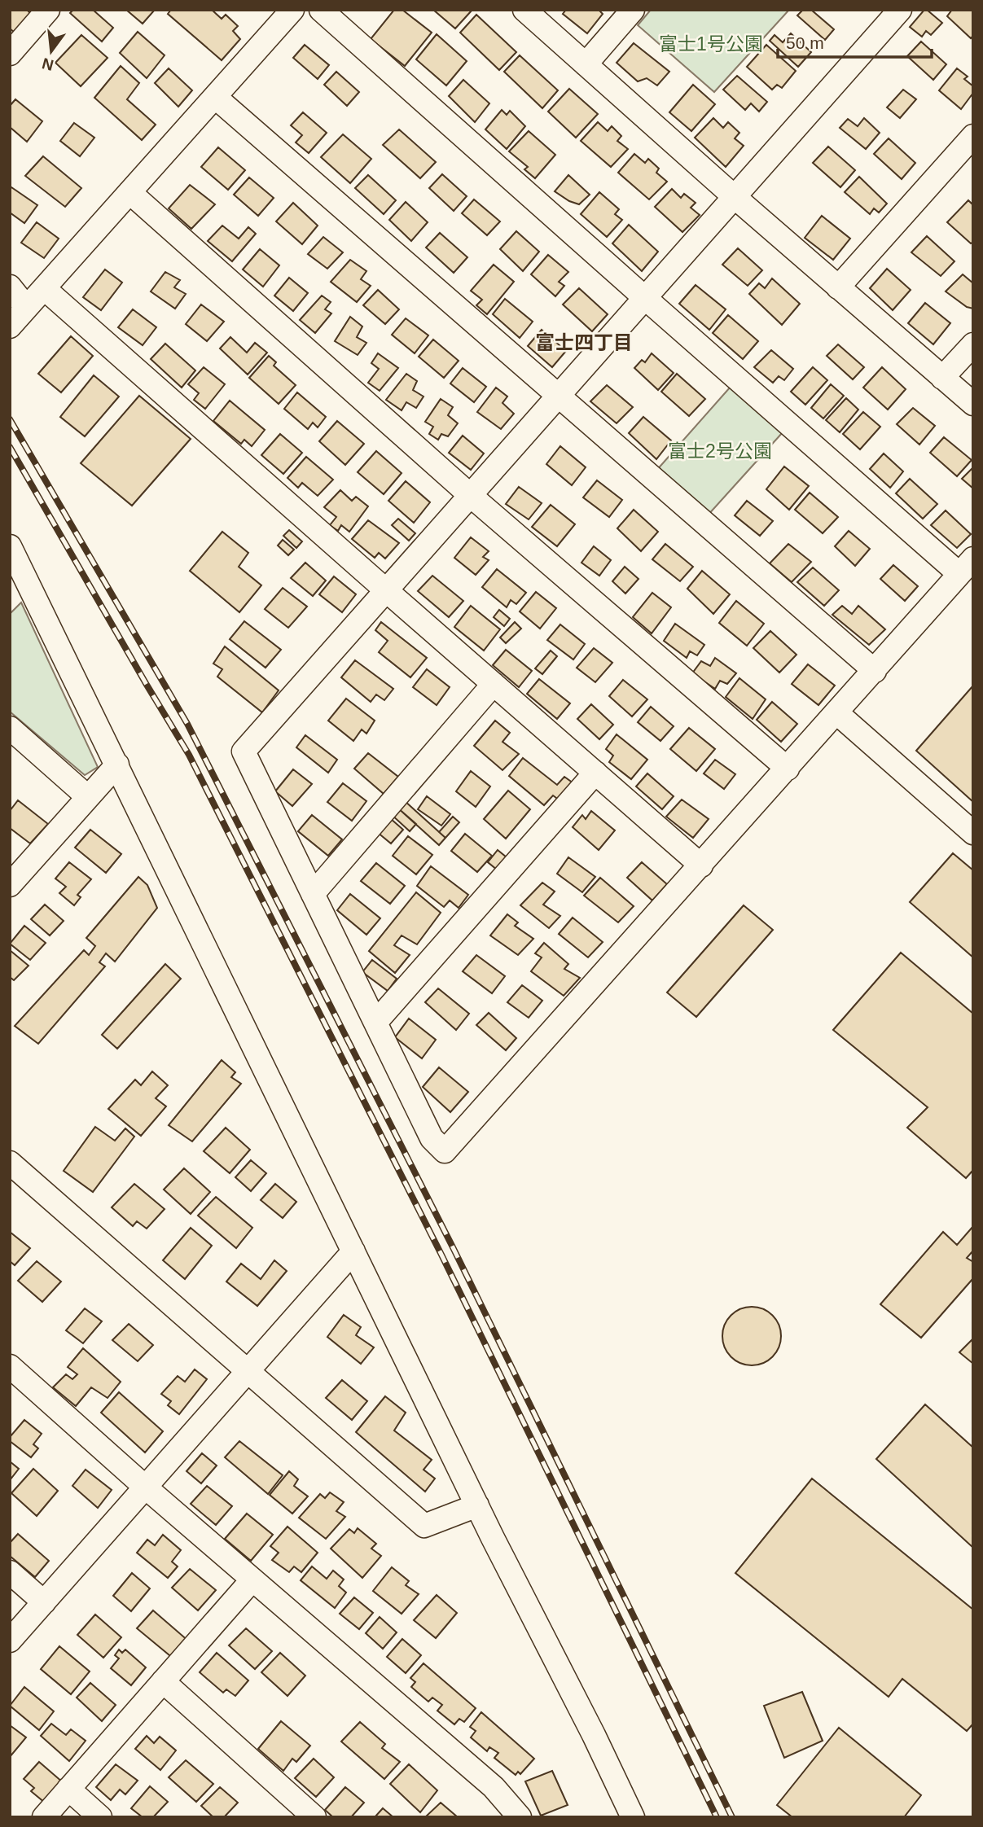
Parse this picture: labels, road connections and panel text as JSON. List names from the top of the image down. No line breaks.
{"districts":["富士四丁目"],"parks":["富士1号公園","富士2号公園"],"scale_bar":"50 m","north":"bottom"}
